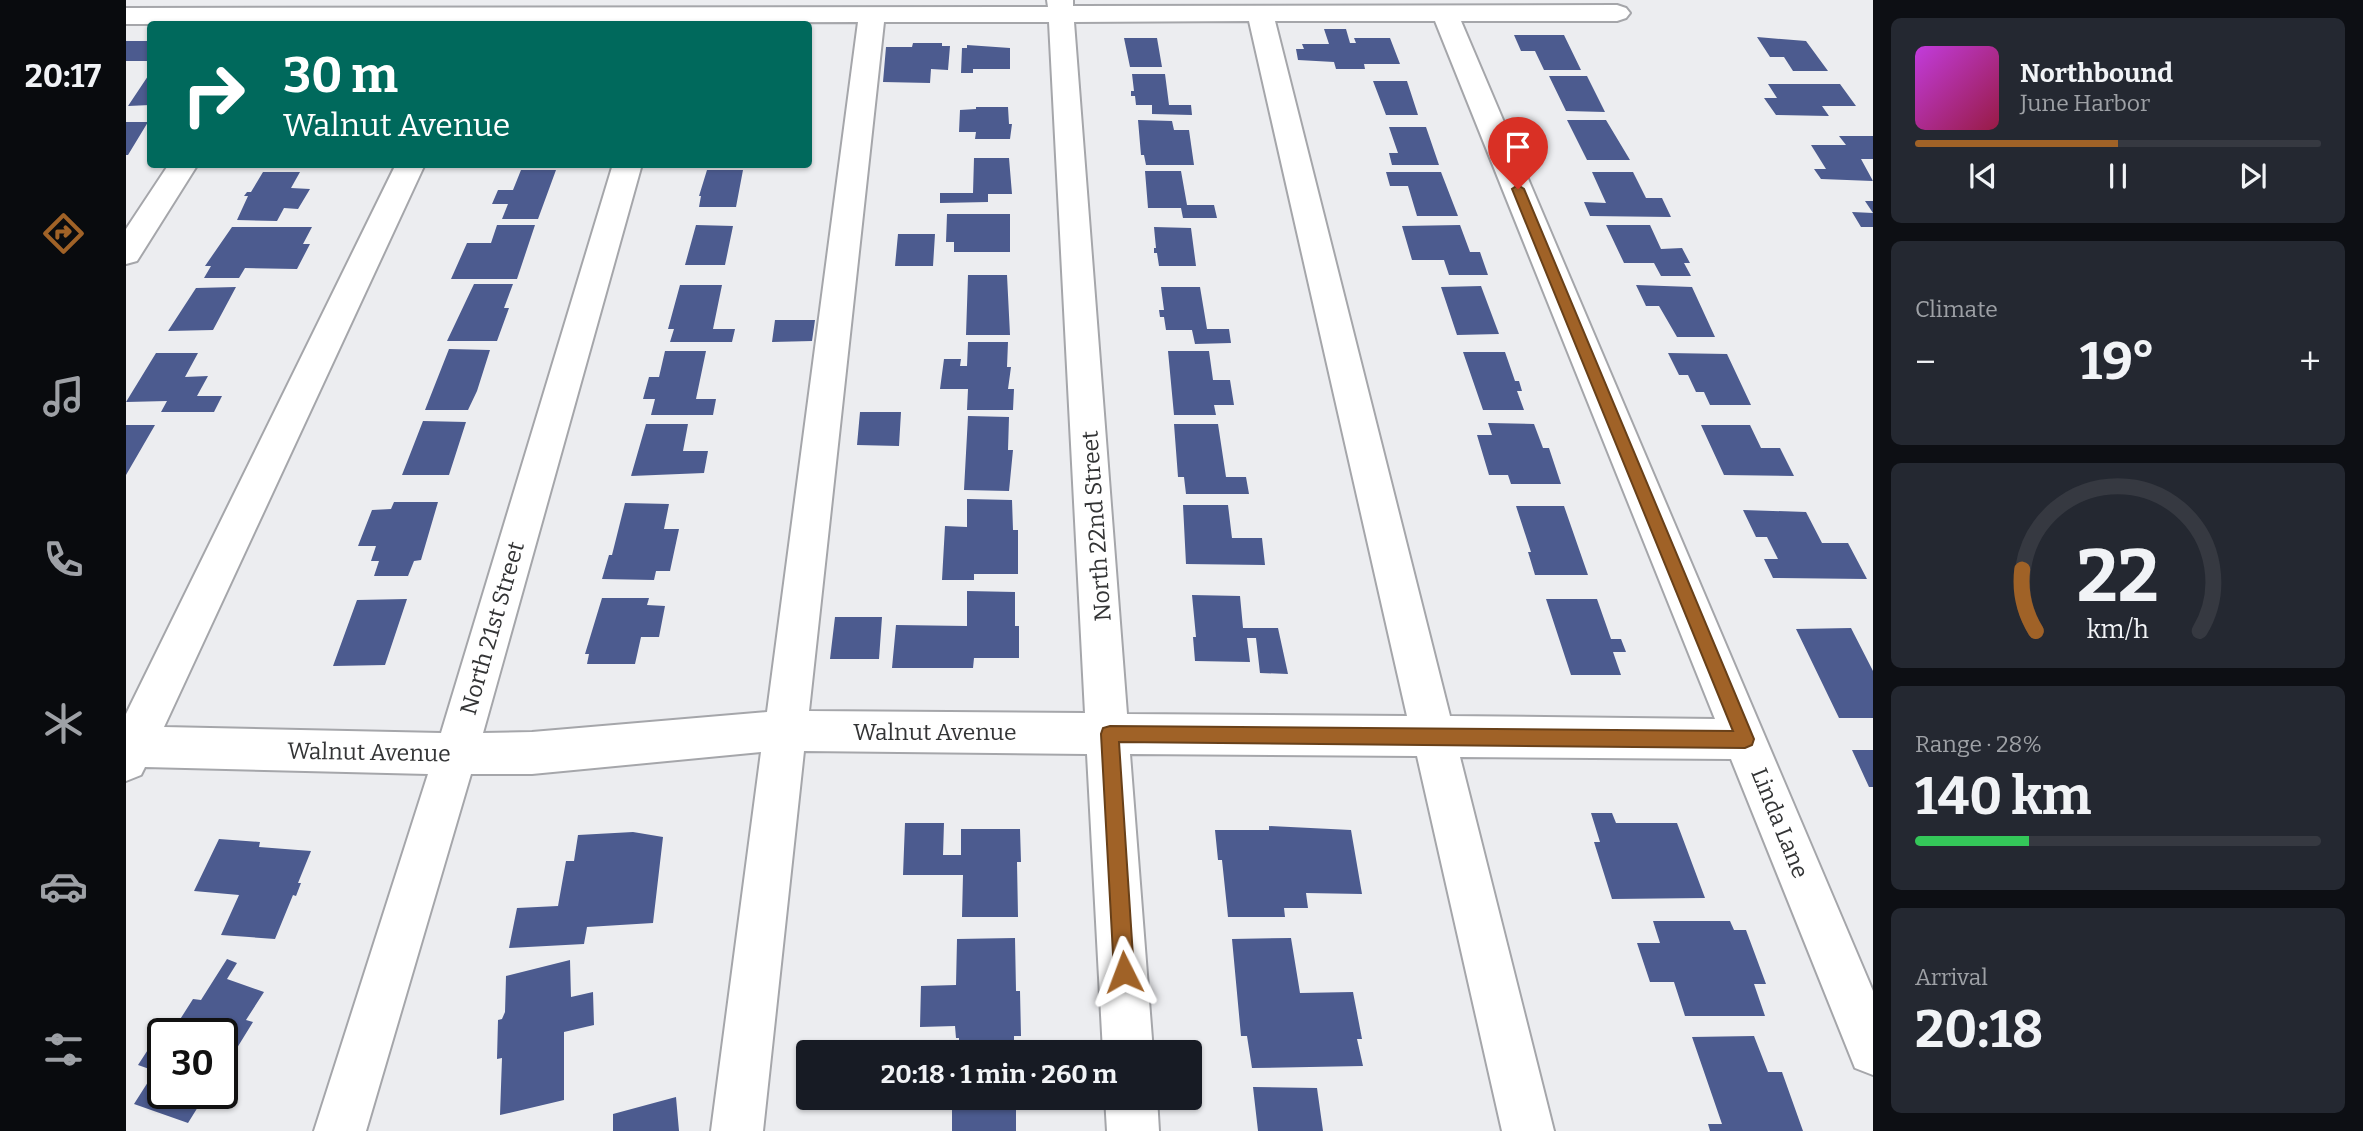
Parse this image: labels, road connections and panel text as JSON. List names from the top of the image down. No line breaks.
{"streets":{"street":["North 22nd Street","North 21st Street","Walnut Avenue","Linda Lane"]},"crossings":[["North 22nd Street","Walnut Avenue"],["North 21st Street","Walnut Avenue"],["Walnut Avenue","Linda Lane"]],"page":{"tabs":"20:17","turn":["30 m","Walnut Avenue"],"song":["Northbound","June Harbor"],"tile":["Climate",["Range · 28%","140 km"],["Arrival","20:18"]],"heat":["−","19°","+"],"limit":"30","trip":"20:18 · 1 min · 260 m","gauge":["22","km/h"]}}
